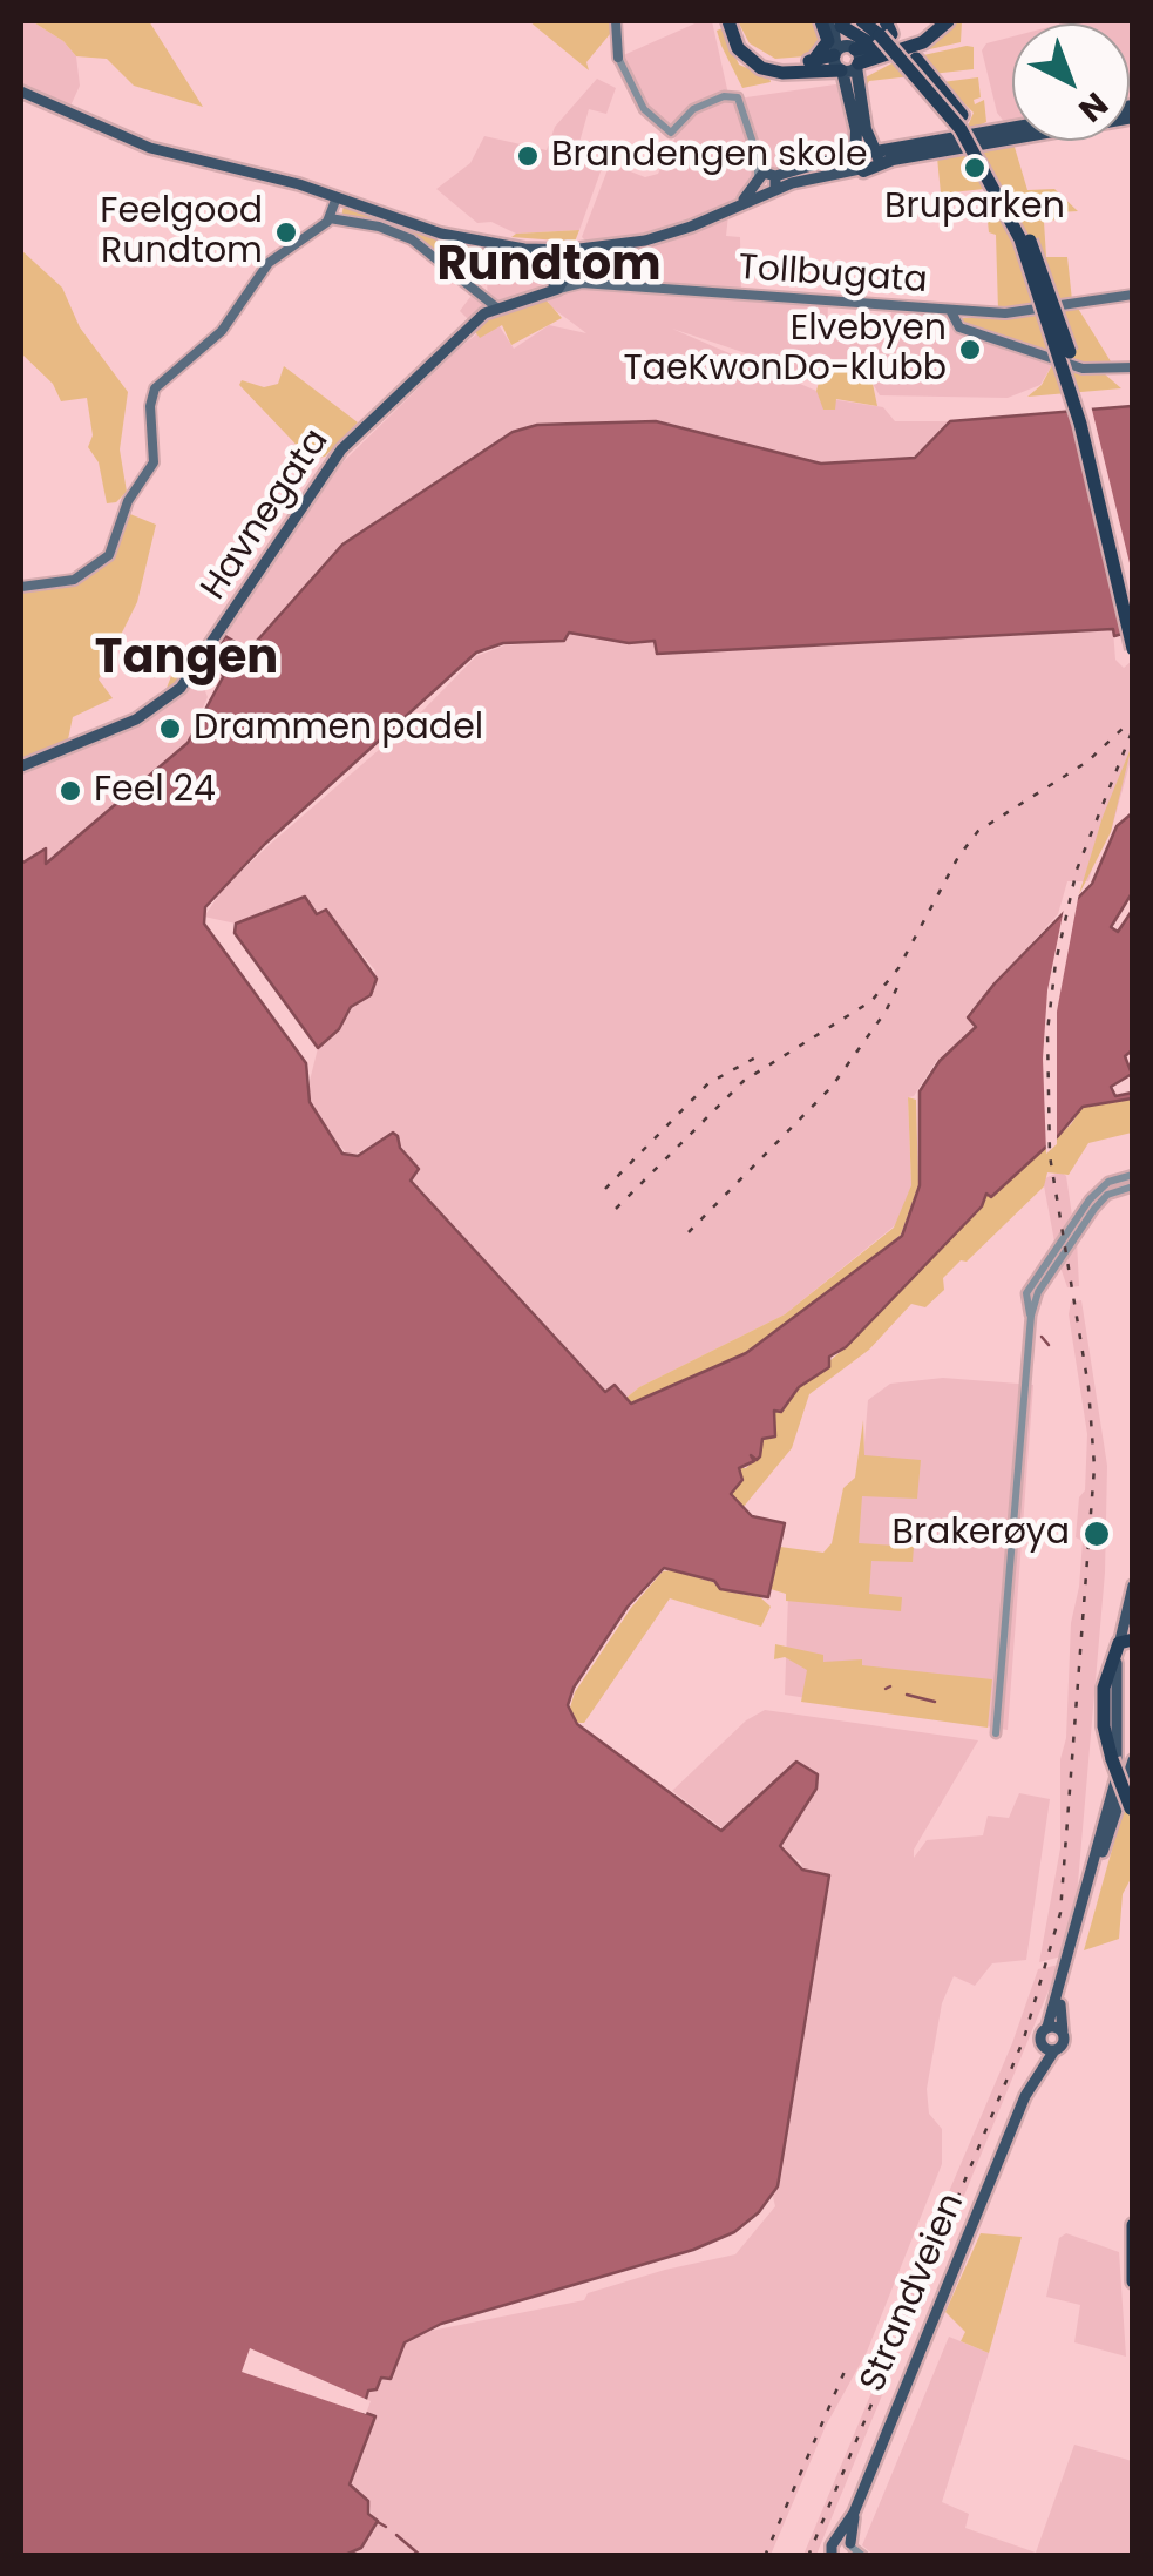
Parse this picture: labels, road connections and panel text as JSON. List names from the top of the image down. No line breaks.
{"streets":{"main road":["Tollbugata","Havnegata","Strandveien"]},"districts":["Rundtom","Tangen"],"places":["Brandengen skole","Bruparken","Feelgood Rundtom","Elvebyen TaeKwonDo-klubb","Drammen padel","Feel 24","Brakerøya"],"north":"bottom right"}
